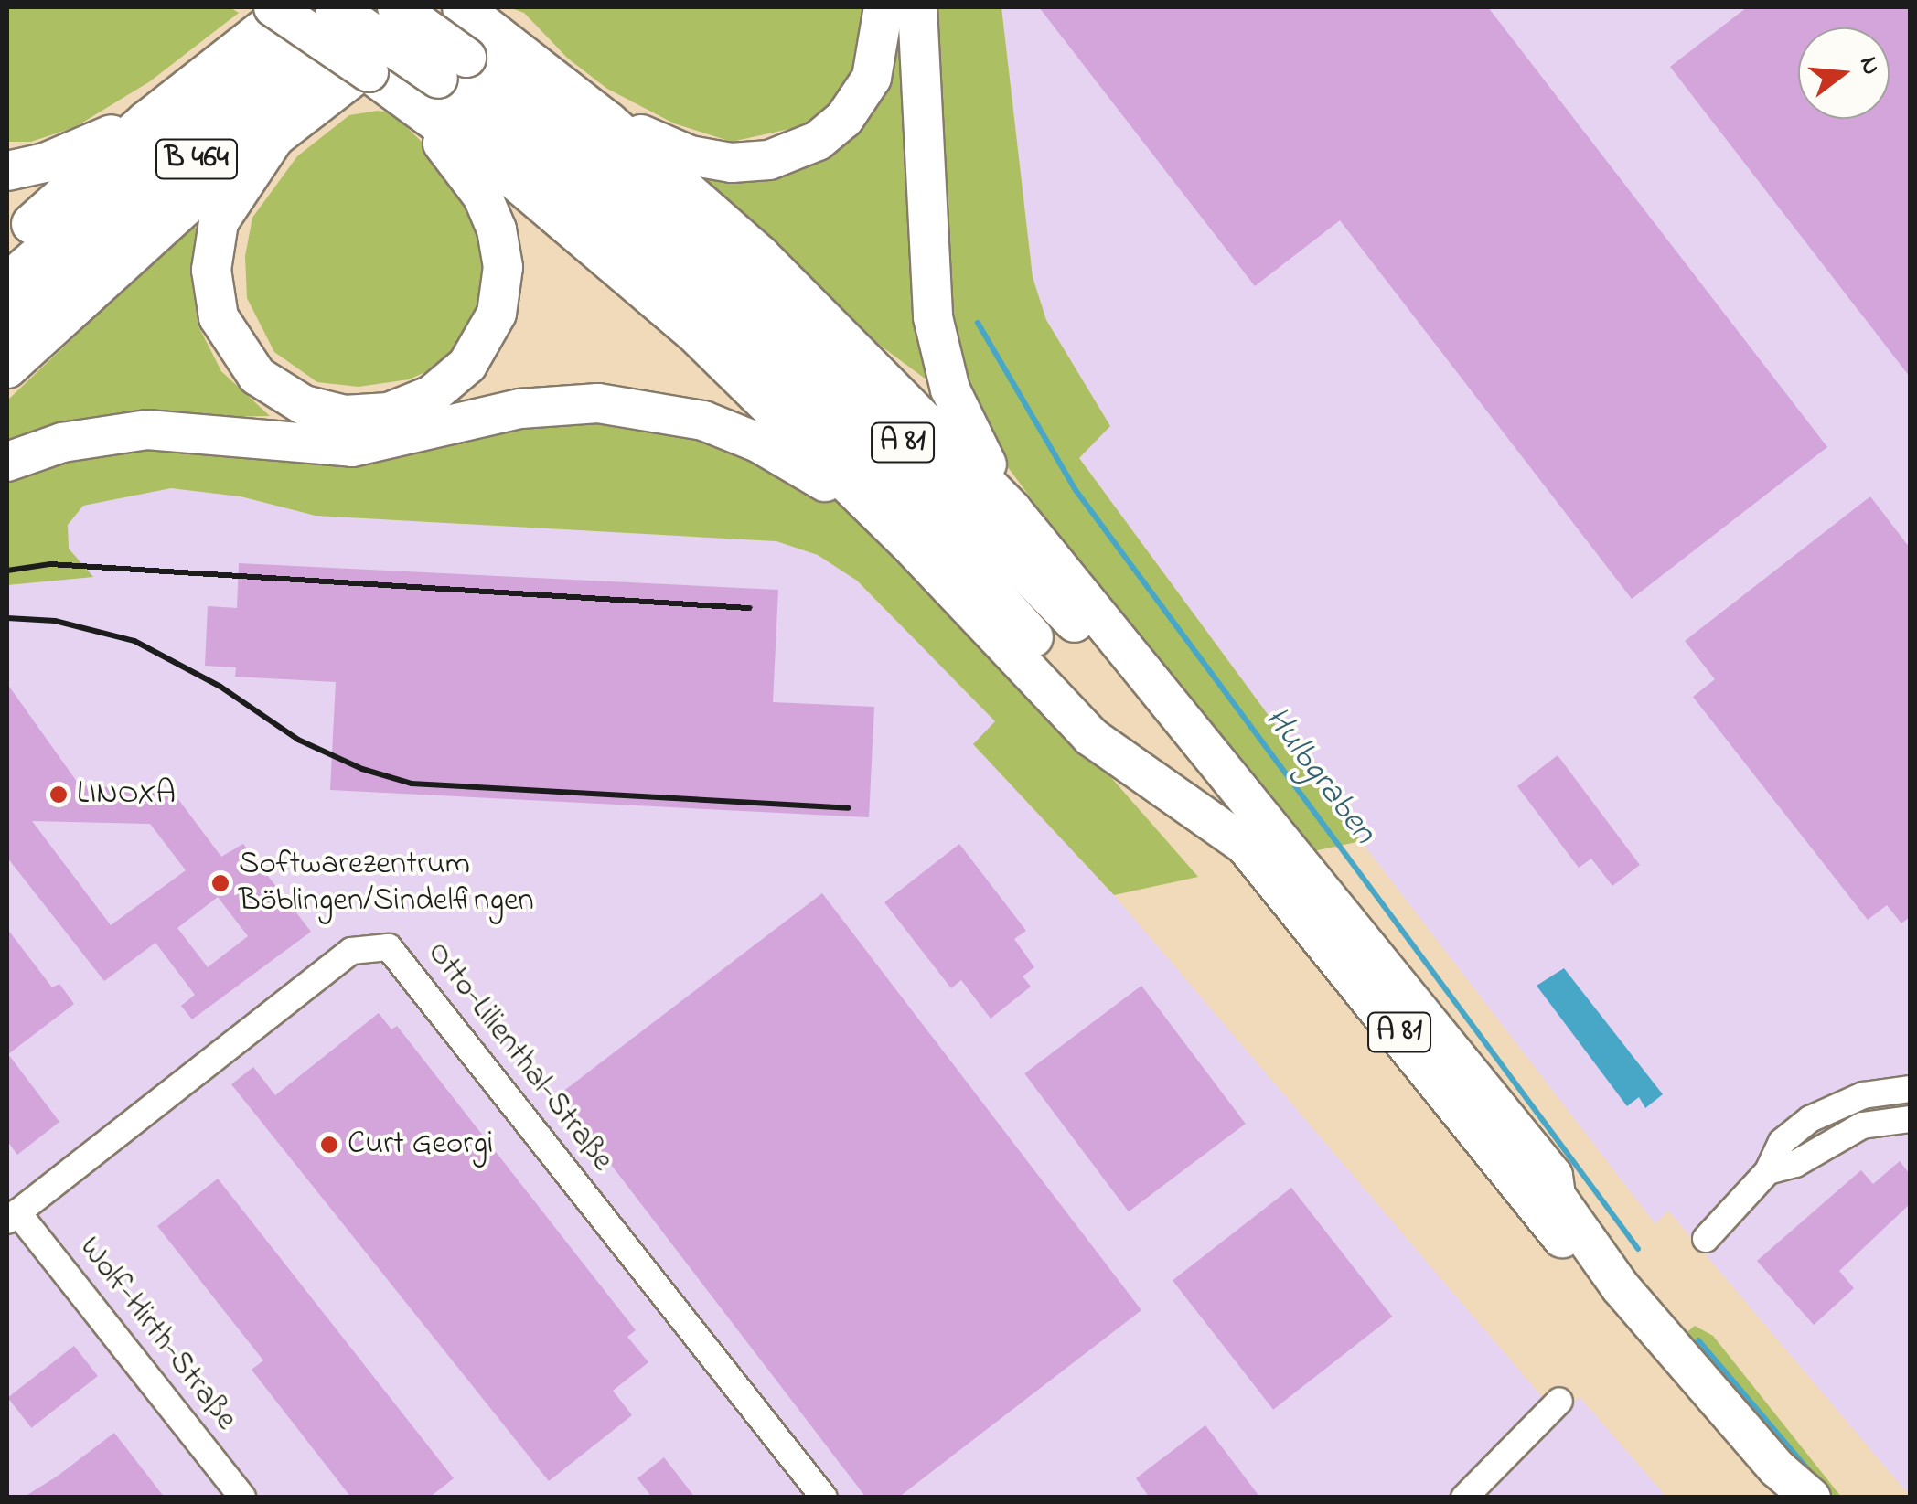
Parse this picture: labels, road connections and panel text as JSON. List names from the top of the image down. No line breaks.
{"streets":{"highway":["B 464","A 81"],"street":["Otto-Lilienthal-Straße","Wolf-Hirth-Straße"]},"crossings":[["B 464","A 81"],["Otto-Lilienthal-Straße","Wolf-Hirth-Straße"]],"water":["Hulbgraben"],"places":["LINOXA","Softwarezentrum Böblingen/Sindelfingen","Curt Georgi"],"north":"right"}
